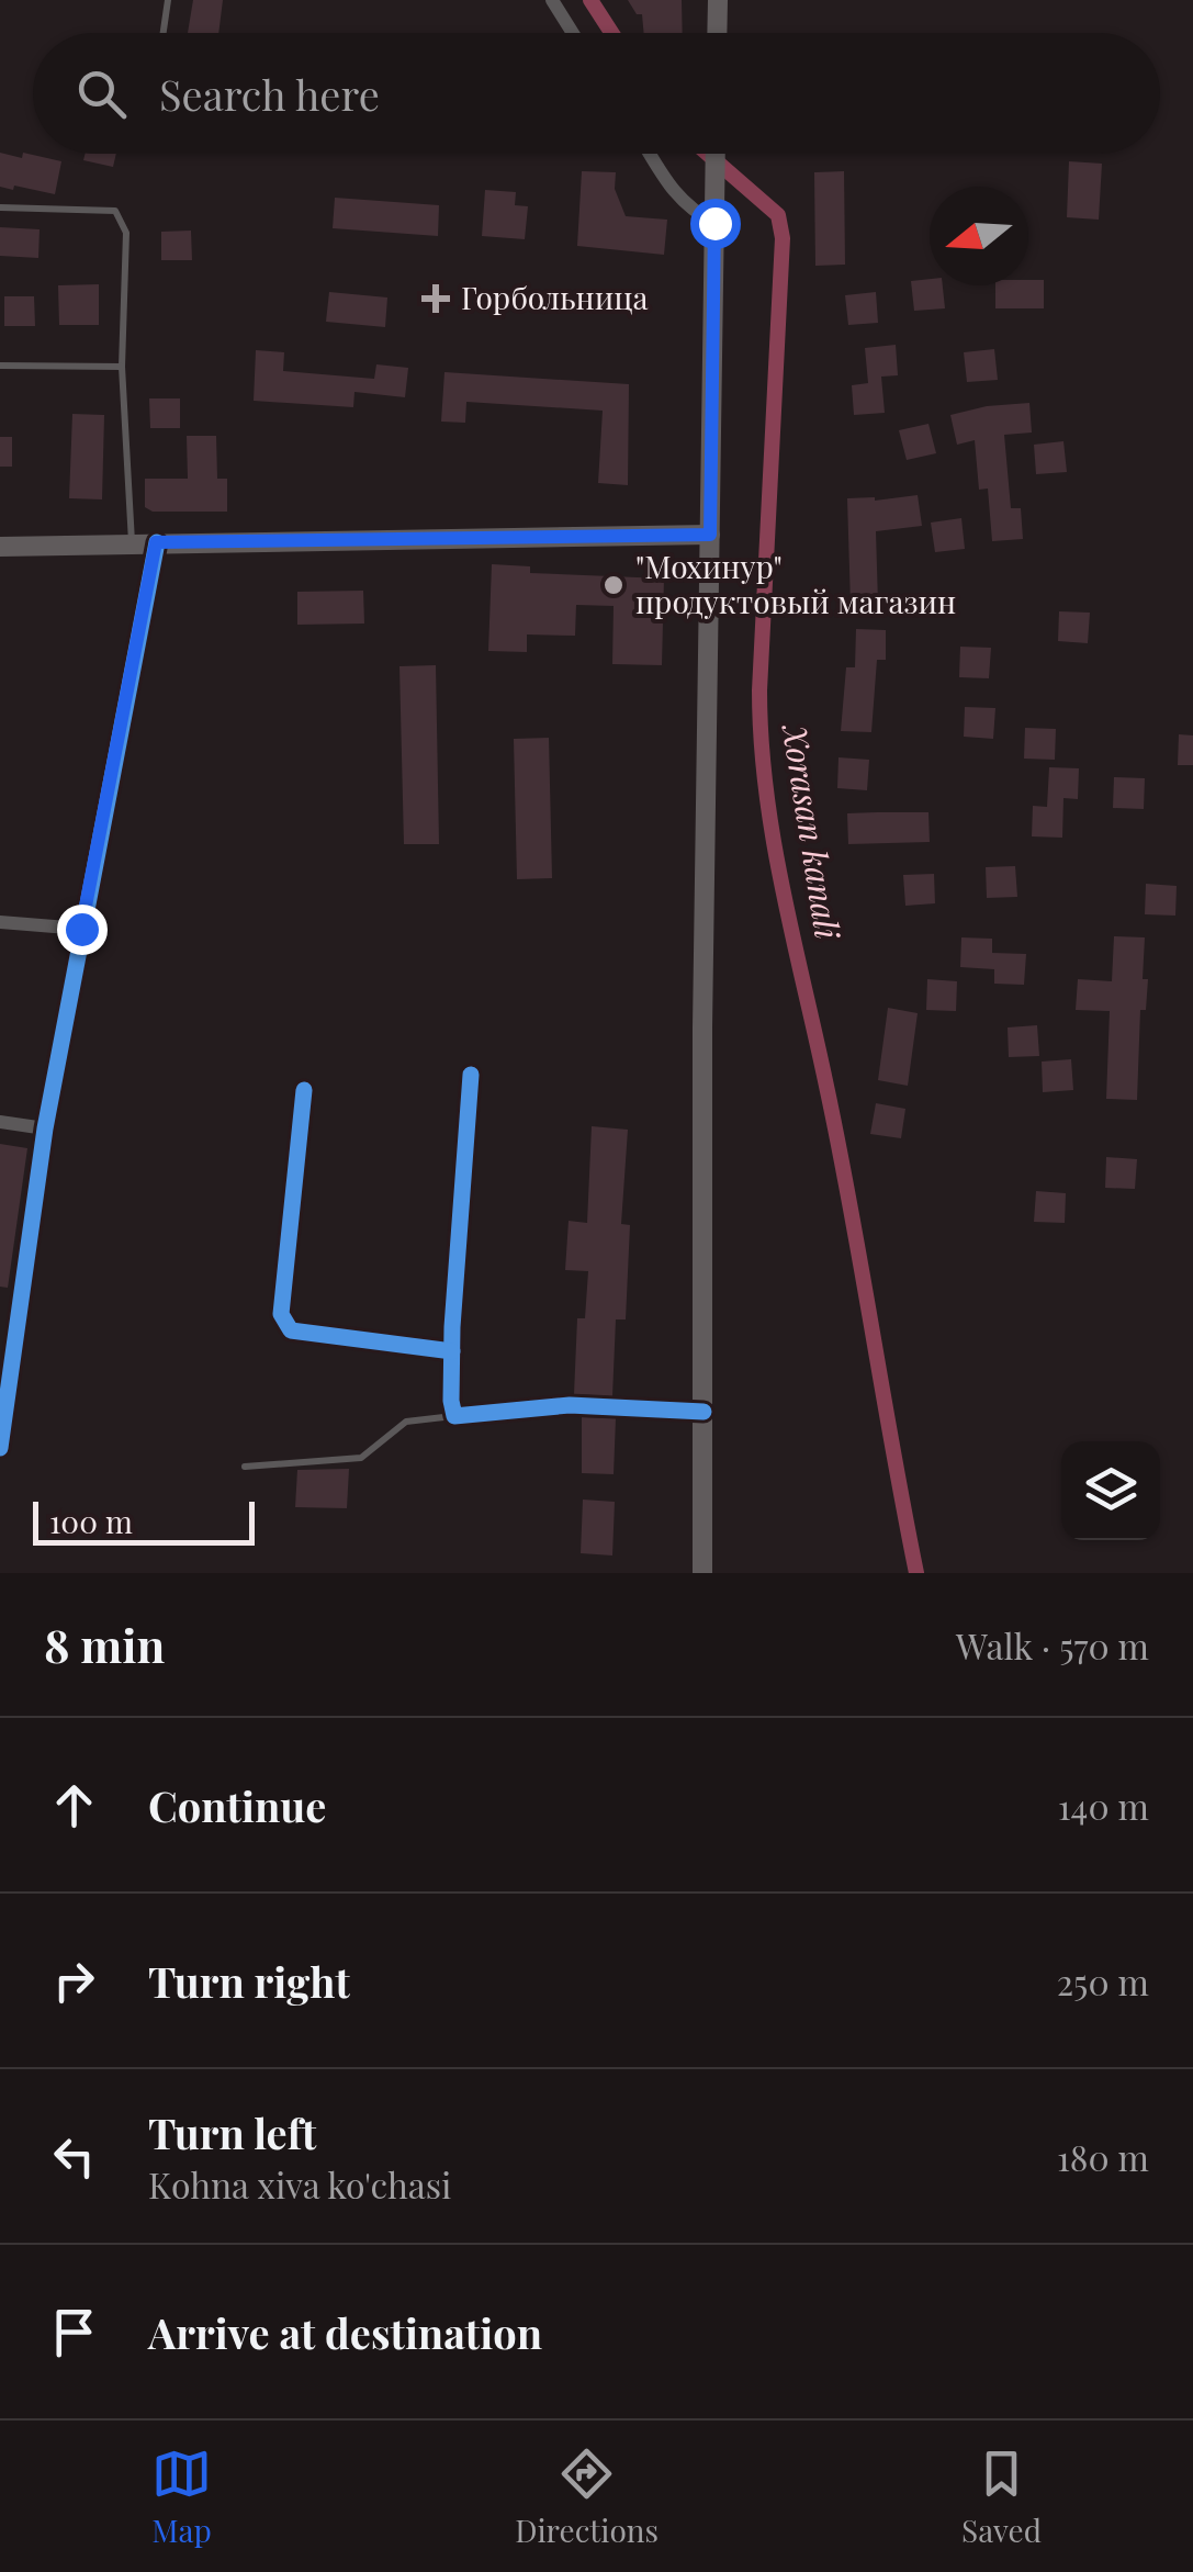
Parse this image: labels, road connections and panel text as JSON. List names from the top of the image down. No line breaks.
{"water":["Xorasan kanali"],"places":{"health":["Горбольница"],"other":["\"Мохинур\" продуктовый магазин"]},"scale_bar":"100 m","north":"left","page":{"search":"Search here","scale":"100 m","heading":["8 min","Walk · 570 m"],"list":[["Continue","140 m"],["Turn right","250 m"],["Turn left","Kohna xiva ko'chasi","180 m"],"Arrive at destination"],"nav":["Map","Directions","Saved"]}}
